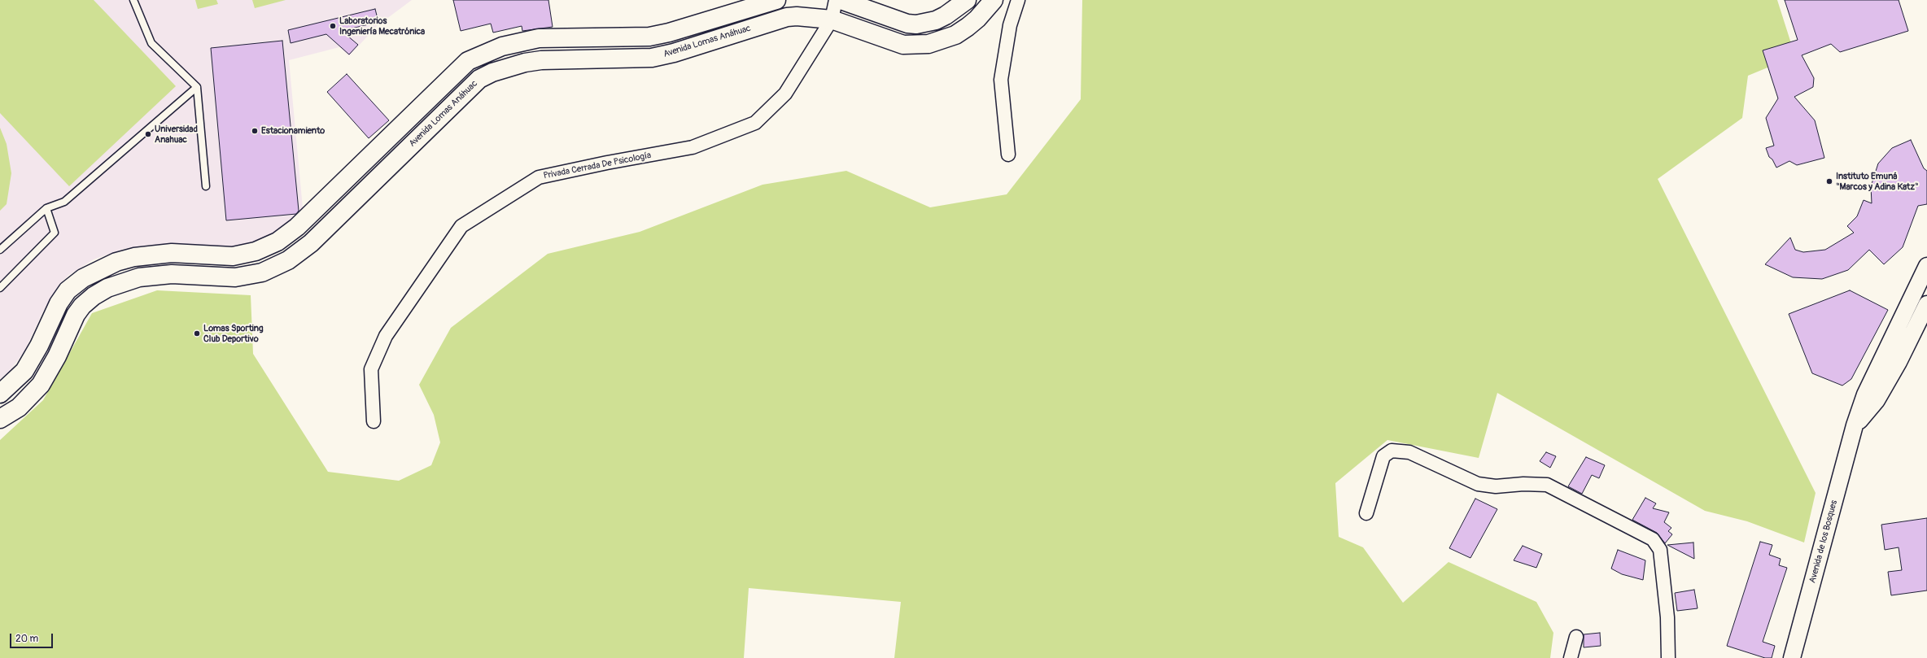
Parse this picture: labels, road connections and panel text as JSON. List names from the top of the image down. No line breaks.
{"streets":{"main road":["Avenida Lomas Anáhuac"],"street":["Privada Cerrada De Psicología","Avenida de los Bosques"]},"crossings":[["Avenida Lomas Anáhuac","Privada Cerrada De Psicología"]],"places":["Laboratorios Ingeniería Mecatrónica","Estacionamiento","Universidad Anahuac","Instituto Emuná \"Marcos y Adina Katz\"","Lomas Sporting Club Deportivo"],"scale_bar":"20 m"}
